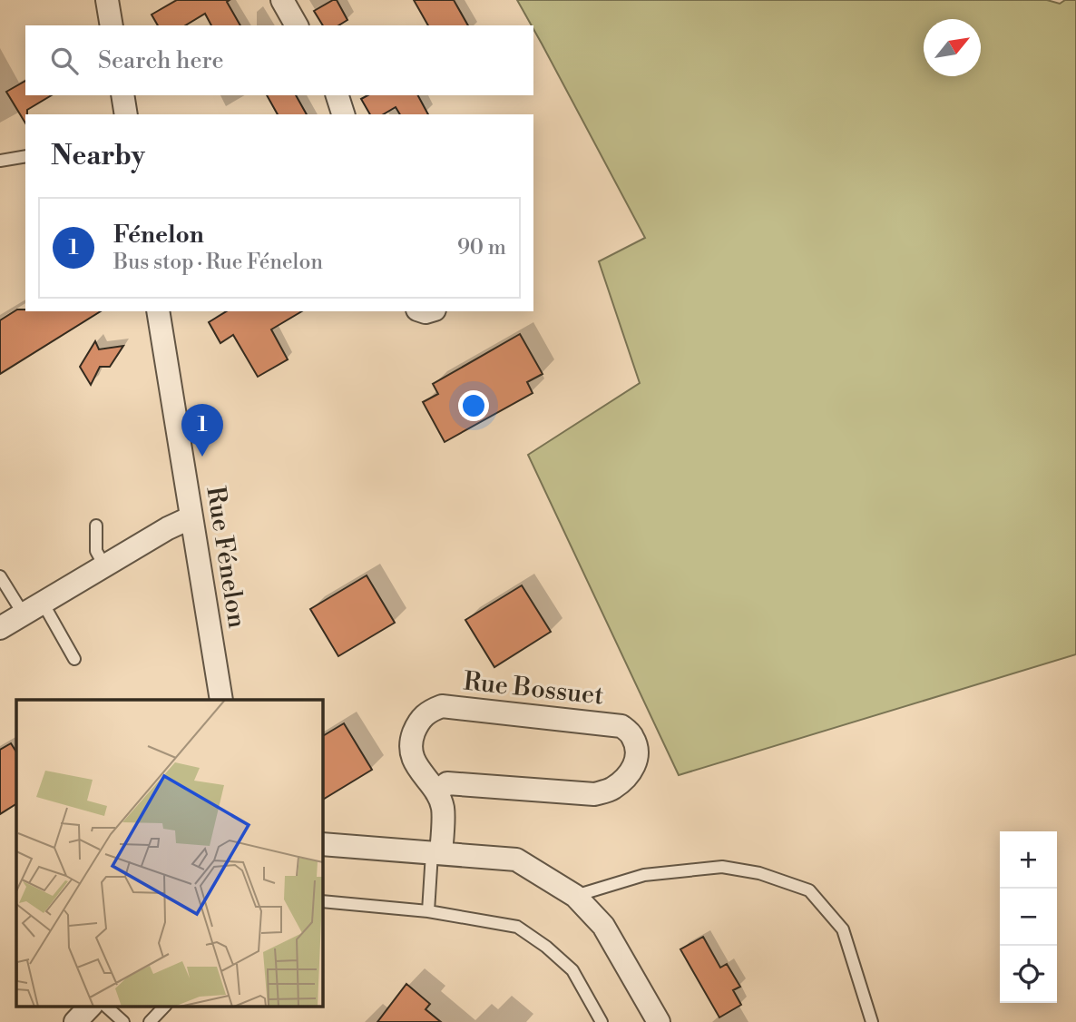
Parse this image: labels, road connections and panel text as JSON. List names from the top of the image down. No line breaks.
{"streets":{"street":["Rue Fénelon","Rue Bossuet"]},"north":"top right","page":{"search":"Search here","heading":"Nearby","list":[{"mark":"1","name":"Fénelon","note":"Bus stop · Rue Fénelon","value":"90 m"}],"pins":"1","map_buttons":["+","−"]}}
